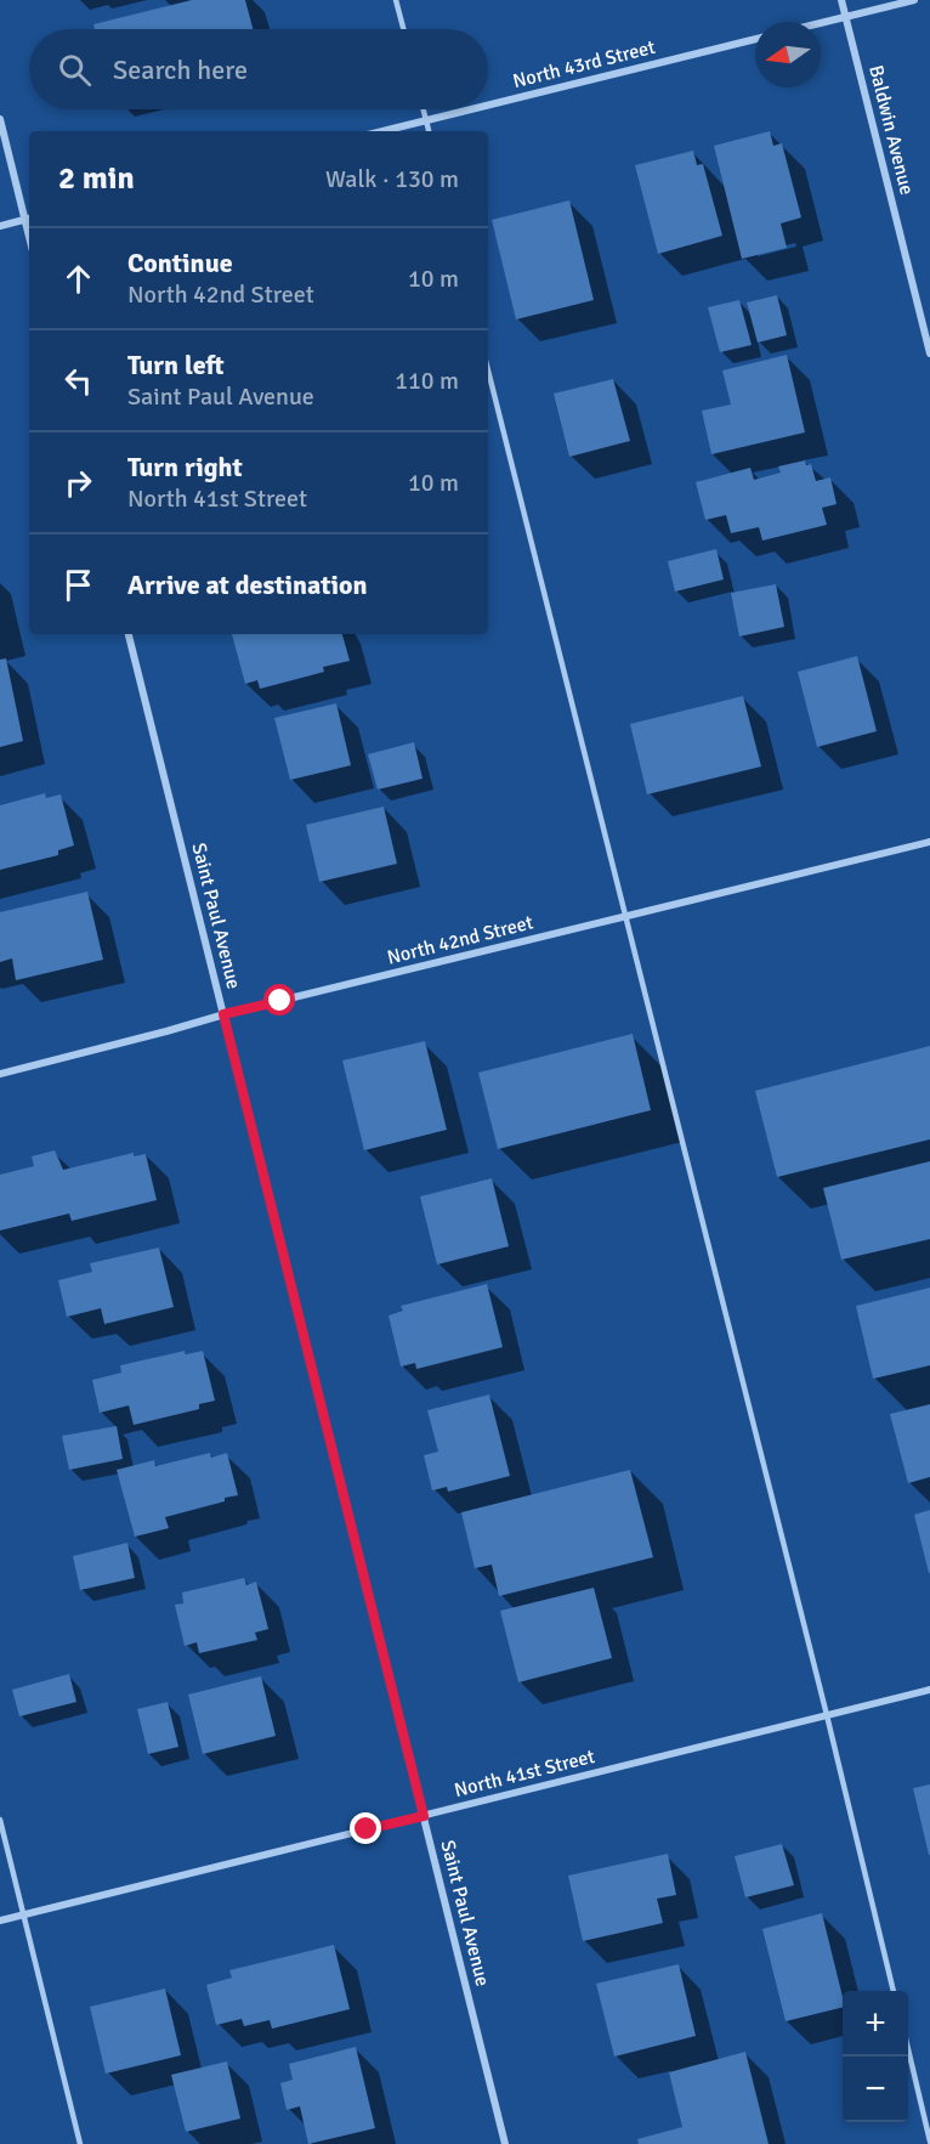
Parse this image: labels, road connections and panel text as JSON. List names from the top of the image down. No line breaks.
{"streets":{"street":["North 43rd Street","Baldwin Avenue","Saint Paul Avenue","North 42nd Street","North 41st Street"]},"crossings":[["Saint Paul Avenue","North 42nd Street"],["Saint Paul Avenue","North 41st Street"]],"north":"left","page":{"search":"Search here","heading":["2 min","Walk · 130 m"],"list":[["Continue","North 42nd Street","10 m"],["Turn left","Saint Paul Avenue","110 m"],["Turn right","North 41st Street","10 m"],"Arrive at destination"],"map_buttons":["+","−"]}}
